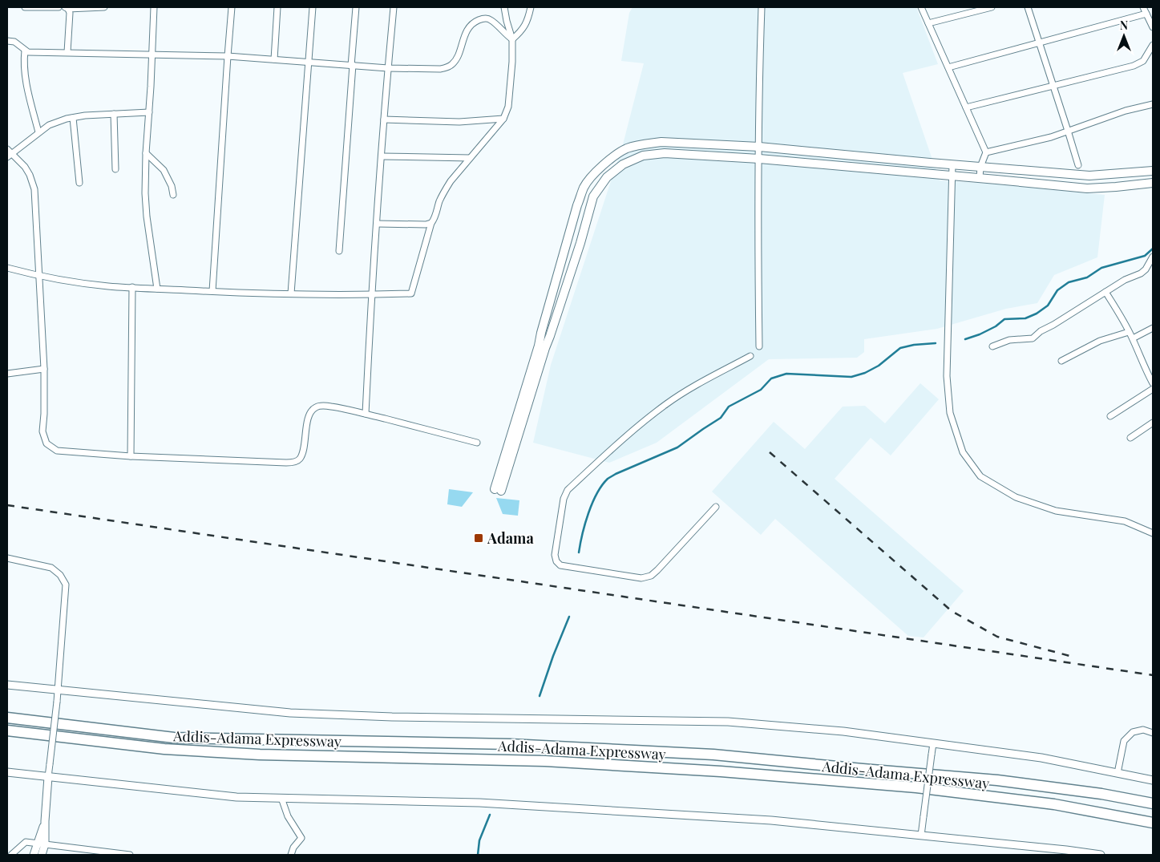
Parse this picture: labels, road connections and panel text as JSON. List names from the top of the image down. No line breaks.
{"streets":{"highway":["Addis-Adama Expressway"]},"places":{"transit":["Adama"]},"north":"top"}
